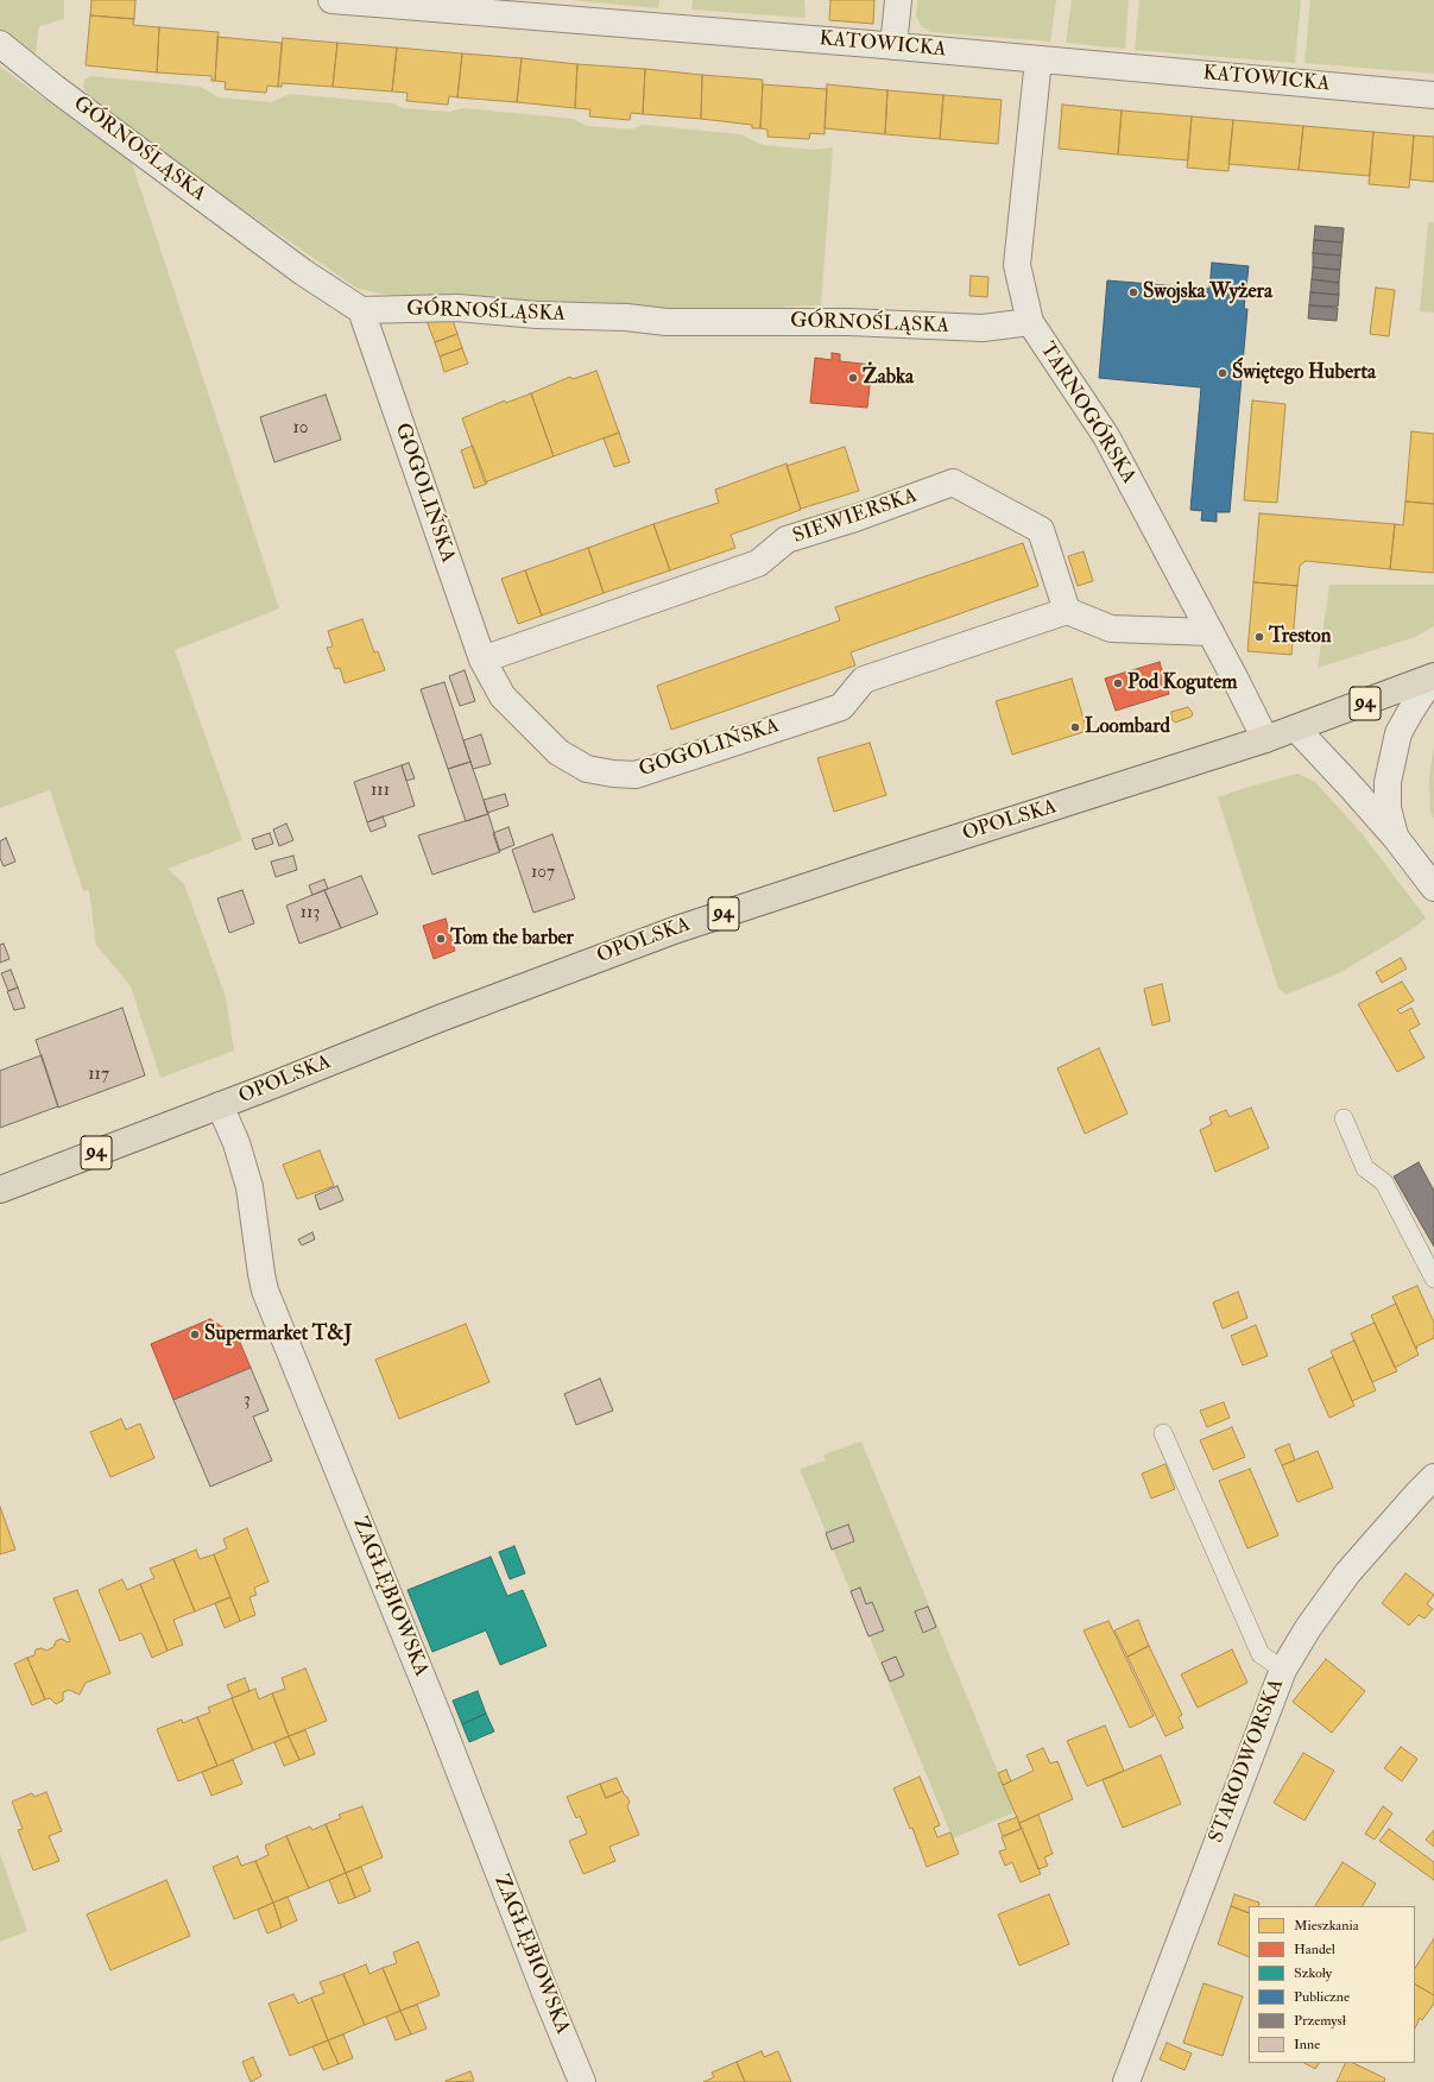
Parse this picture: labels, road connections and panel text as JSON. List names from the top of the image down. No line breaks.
{"streets":{"main road":["94","OPOLSKA"],"street":["KATOWICKA","GÓRNOŚLĄSKA","TARNOGÓRSKA","GOGOLIŃSKA","SIEWIERSKA","ZAGŁĘBIOWSKA","STARODWORSKA"]},"crossings":[["KATOWICKA","TARNOGÓRSKA"],["GÓRNOŚLĄSKA","TARNOGÓRSKA"],["GÓRNOŚLĄSKA","GOGOLIŃSKA"],["TARNOGÓRSKA","OPOLSKA"],["GOGOLIŃSKA","SIEWIERSKA"],["OPOLSKA","ZAGŁĘBIOWSKA"]],"places":["Swojska Wyżera","Świętego Huberta","Żabka","Treston","Pod Kogutem","Loombard","Tom the barber","Supermarket T&J"],"house_numbers":["10","111","107","113","117","3"],"legend":["Mieszkania","Handel","Szkoły","Publiczne","Przemysł","Inne"]}
